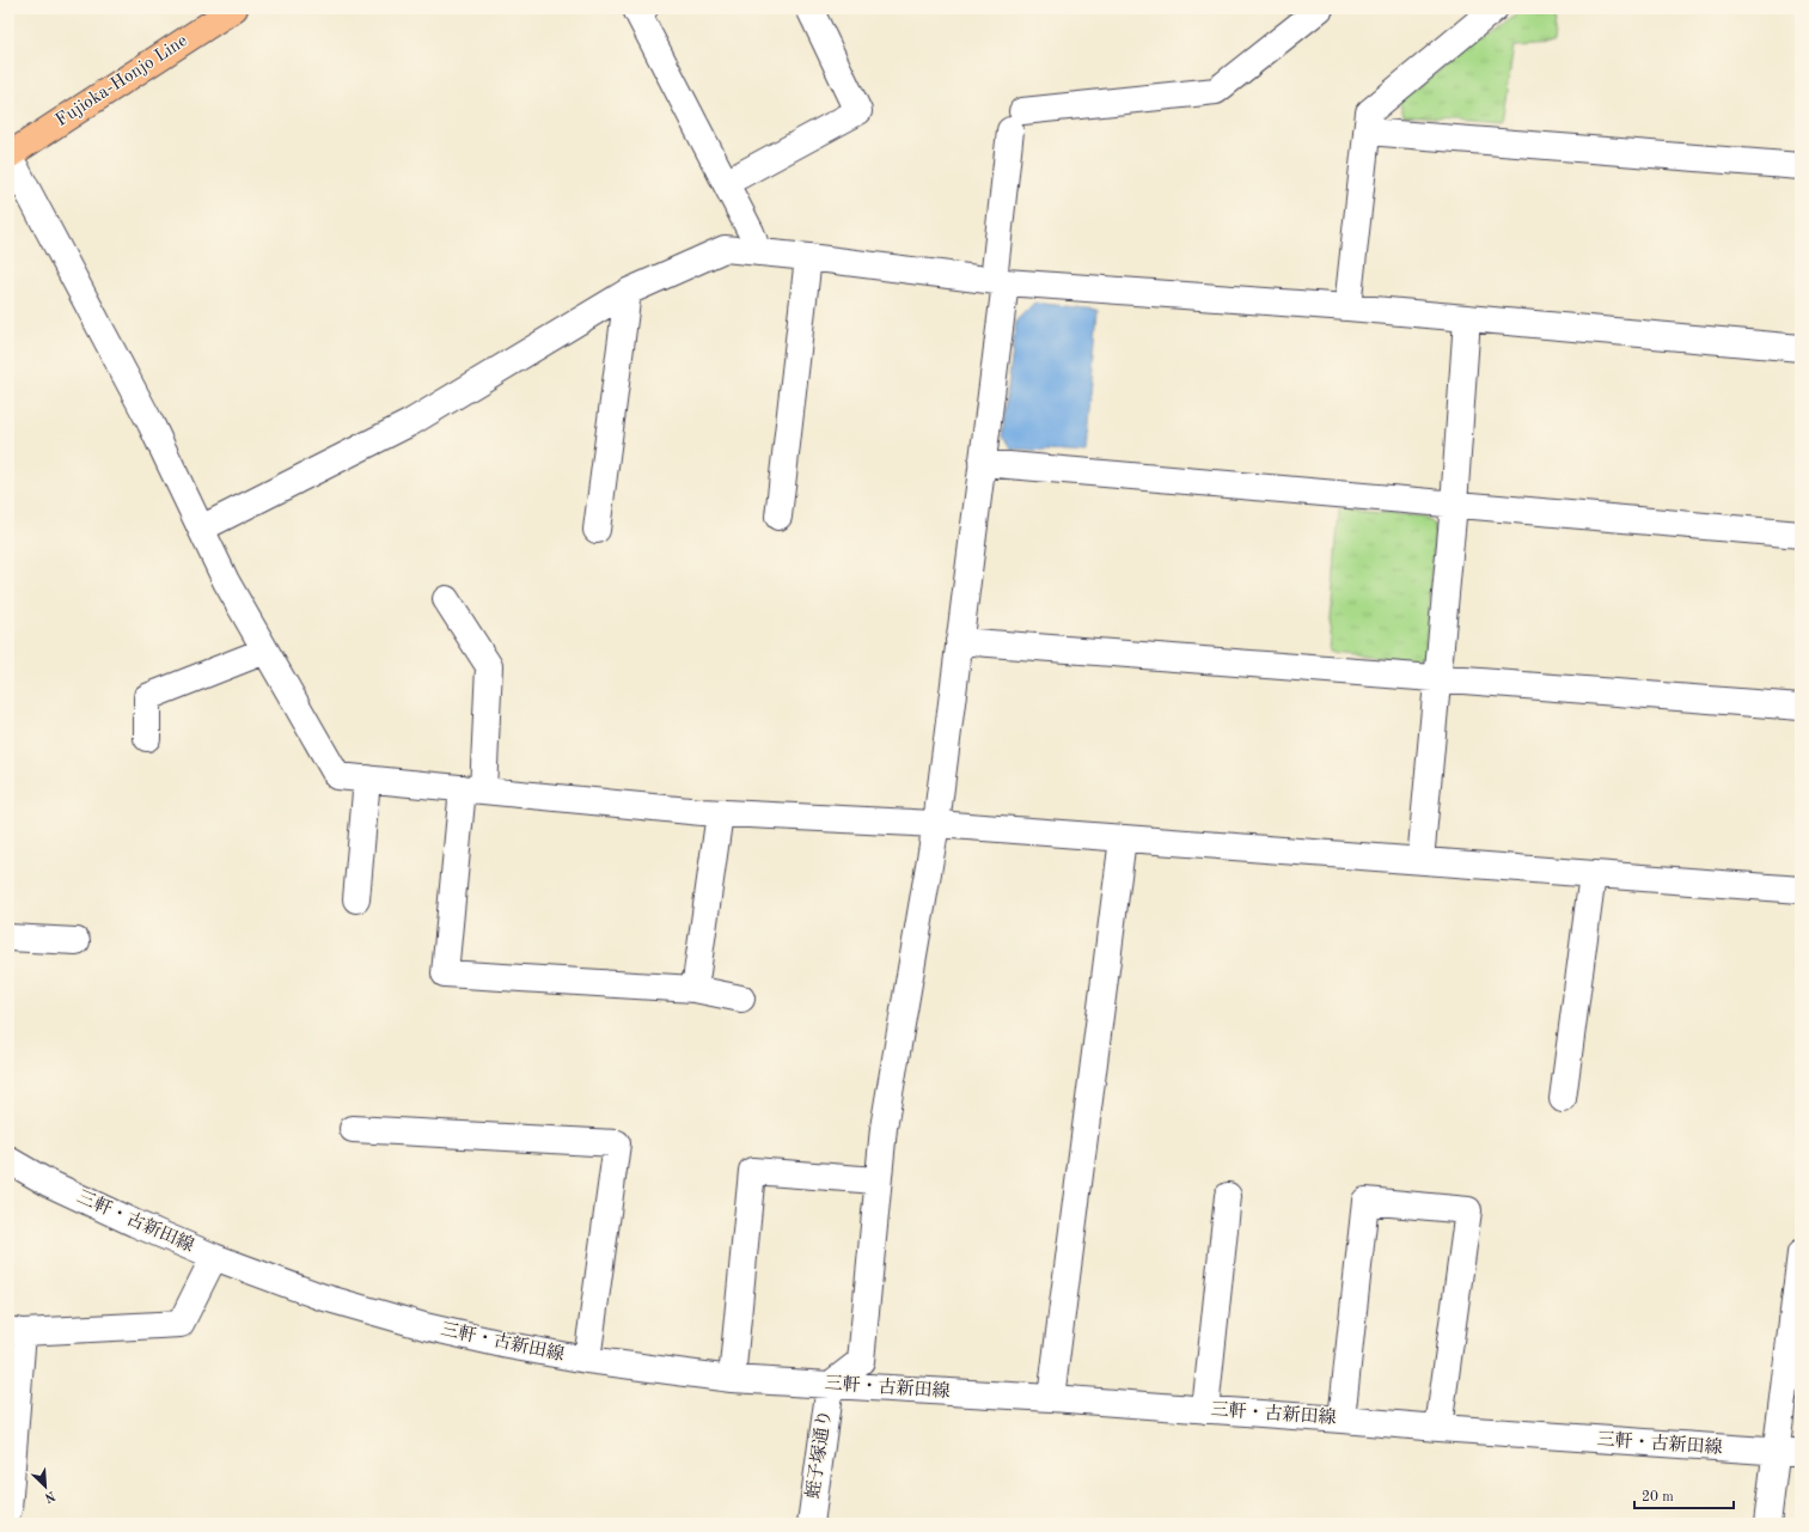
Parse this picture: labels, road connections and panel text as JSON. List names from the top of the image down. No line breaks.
{"streets":{"main road":["Fujioka-Honjo Line"],"street":["三軒・古新田線","蛭子塚通り"]},"crossings":[["三軒・古新田線","蛭子塚通り"]],"scale_bar":"20 m","north":"bottom right"}
